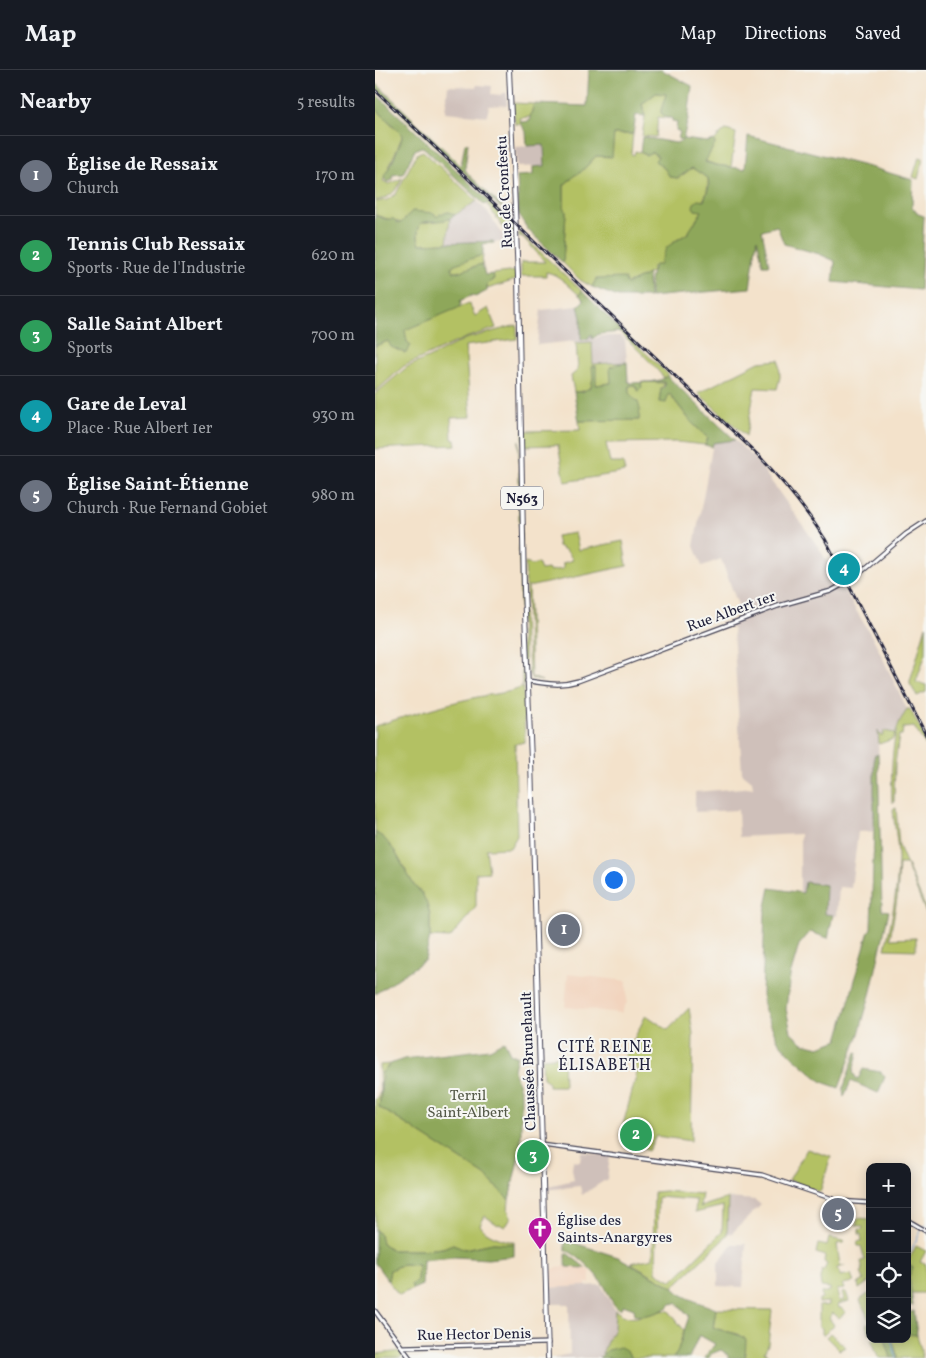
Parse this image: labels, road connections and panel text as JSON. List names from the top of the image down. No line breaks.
{"streets":{"main road":["Rue de Cronfestu","N563","Chaussée Brunehault"],"street":["Rue Albert 1er","Rue Hector Denis"]},"crossings":[["Rue de Cronfestu","Rue Albert 1er"],["Rue de Cronfestu","Chaussée Brunehault"],["Rue Albert 1er","Chaussée Brunehault"],["Chaussée Brunehault","Rue Hector Denis"]],"districts":["CITÉ REINE ÉLISABETH"],"parks":["Terril Saint-Albert"],"places":{"church":["Église des Saints-Anargyres"]},"page":{"header":"Map","nav":["Map","Directions","Saved"],"heading":["Nearby","5 results"],"list":[{"mark":"1","name":"Église de Ressaix","note":"Church","value":"170 m"},{"mark":"2","name":"Tennis Club Ressaix","note":"Sports · Rue de l'Industrie","value":"620 m"},{"mark":"3","name":"Salle Saint Albert","note":"Sports","value":"700 m"},{"mark":"4","name":"Gare de Leval","note":"Place · Rue Albert 1er","value":"930 m"},{"mark":"5","name":"Église Saint-Étienne","note":"Church · Rue Fernand Gobiet","value":"980 m"}],"pins":["4","1","2","3","5"],"map_buttons":["+","−"]}}
